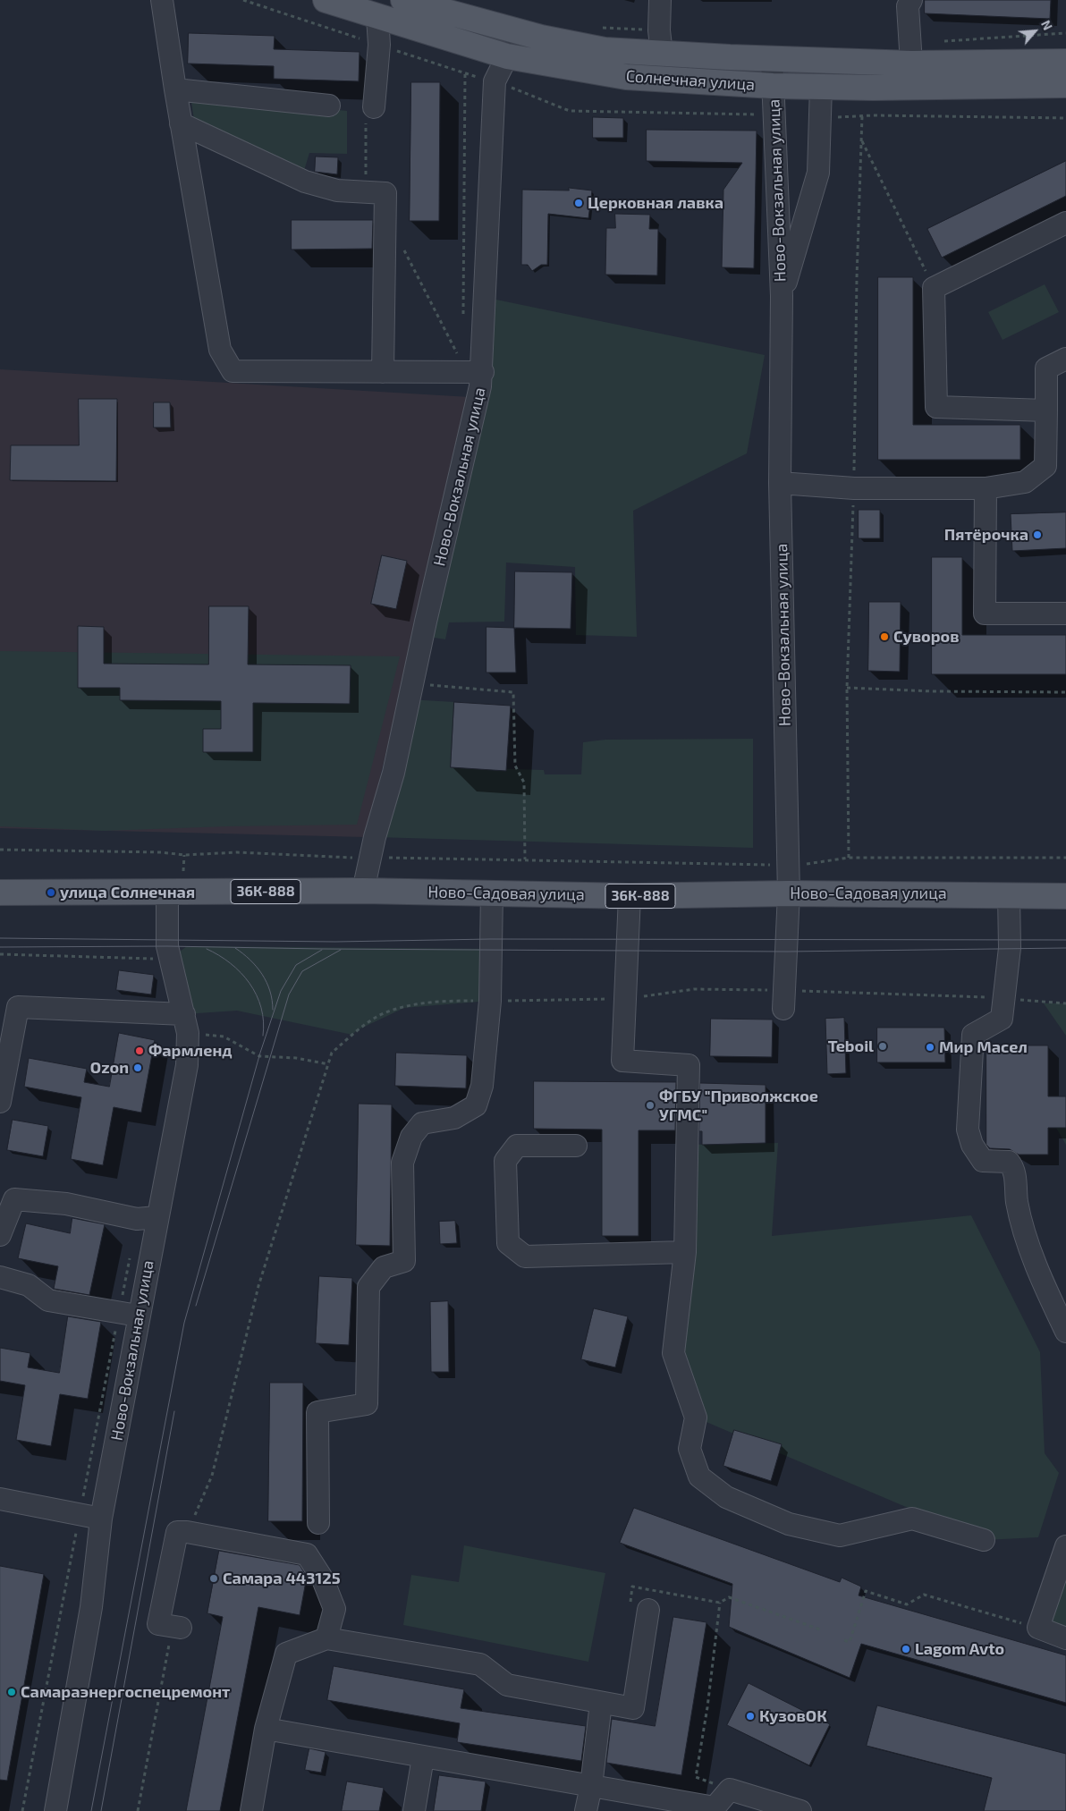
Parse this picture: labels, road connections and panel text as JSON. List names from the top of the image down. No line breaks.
{"streets":{"main road":["Солнечная улица","36К-888","Ново-Садовая улица"],"street":["Ново-Вокзальная улица"]},"crossings":[["Солнечная улица","Ново-Вокзальная улица"],["Ново-Вокзальная улица","Ново-Садовая улица"]],"places":["Церковная лавка","Пятёрочка","Суворов","улица Солнечная","Teboil","Мир Масел","Фармленд","Ozon","ФГБУ \"Приволжское УГМС\"","Самара 443125","Lagom Avto","Самараэнергоспецремонт","КузовОК"],"north":"top right"}
